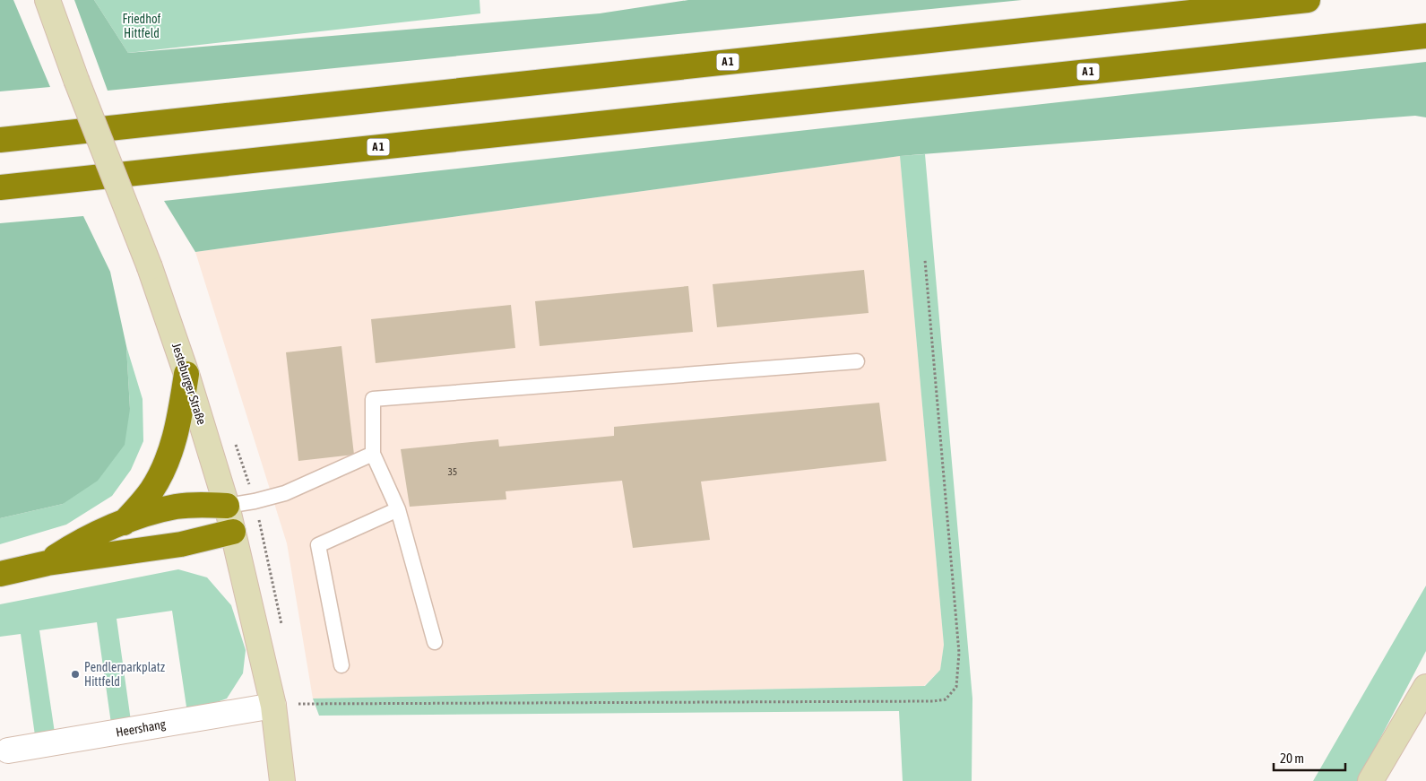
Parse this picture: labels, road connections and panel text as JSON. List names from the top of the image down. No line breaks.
{"streets":{"highway":["A 1"],"main road":["Jesteburger Straße"],"street":["Heershang"]},"crossings":[["Jesteburger Straße","Heershang"]],"parks":["Friedhof Hittfeld"],"places":["Pendlerparkplatz Hittfeld"],"house_numbers":["35"],"scale_bar":"20 m"}
